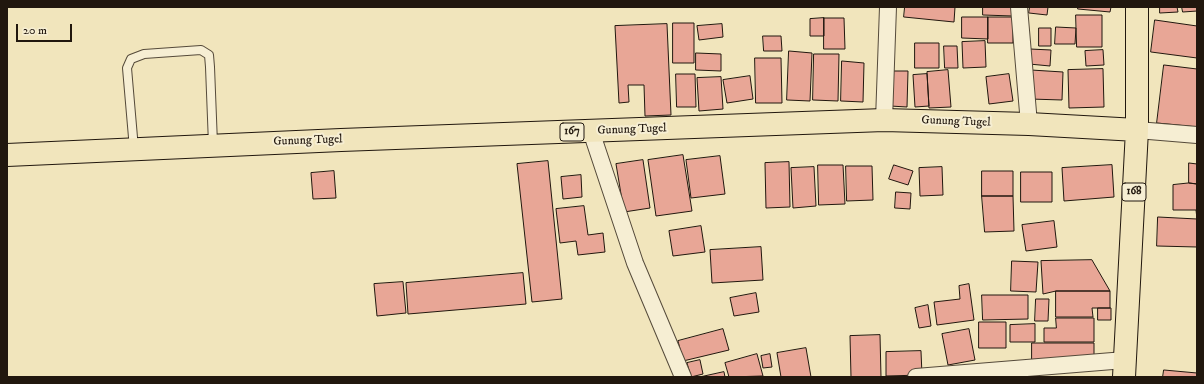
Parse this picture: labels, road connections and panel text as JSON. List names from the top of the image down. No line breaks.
{"streets":{"main road":["Gunung Tugel","167","168"]},"crossings":[["Gunung Tugel","168"]],"scale_bar":"20 m"}
